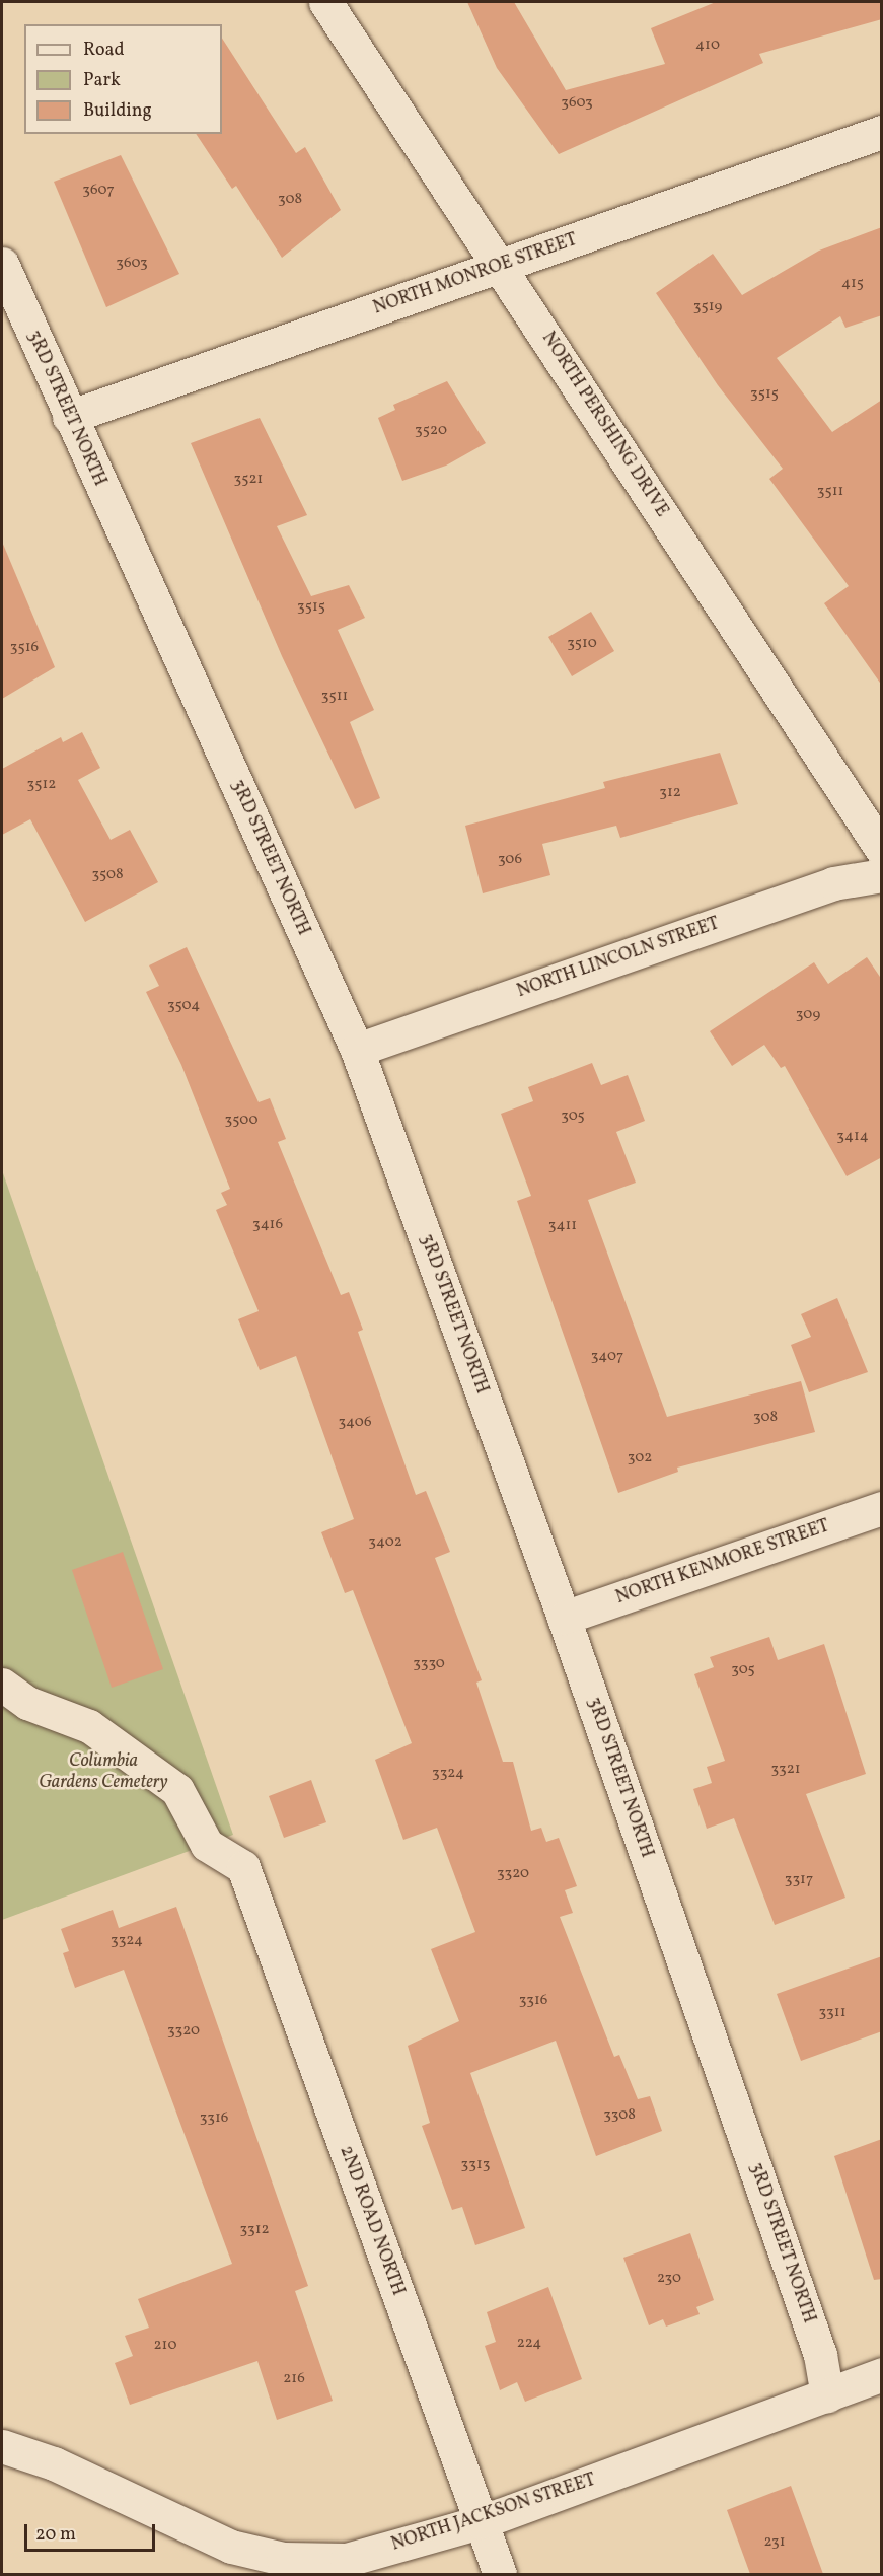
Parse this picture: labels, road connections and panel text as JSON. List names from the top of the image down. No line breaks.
{"streets":{"street":["NORTH MONROE STREET","3RD STREET NORTH","NORTH PERSHING DRIVE","NORTH LINCOLN STREET","NORTH KENMORE STREET","2ND ROAD NORTH","NORTH JACKSON STREET"]},"crossings":[["NORTH MONROE STREET","3RD STREET NORTH"],["NORTH MONROE STREET","NORTH PERSHING DRIVE"],["3RD STREET NORTH","NORTH LINCOLN STREET"],["3RD STREET NORTH","NORTH KENMORE STREET"],["3RD STREET NORTH","NORTH JACKSON STREET"],["2ND ROAD NORTH","NORTH JACKSON STREET"]],"parks":["Columbia Gardens Cemetery"],"house_numbers":["410","3603","3607","308","3603","415","3519","3515","3520","3521","3511","3515","3510","3516","3511","3512","312","306","3508","3504","309","305","3500","3414","3416","3411","3407","308","3406","302","3402","3330","305","3321","3324","3320","3317","3324","3316","3311","3320","3308","3316","3313","3312","230","224","210","216","231"],"legend":["Road","Park","Building"],"scale_bar":"20 m"}
